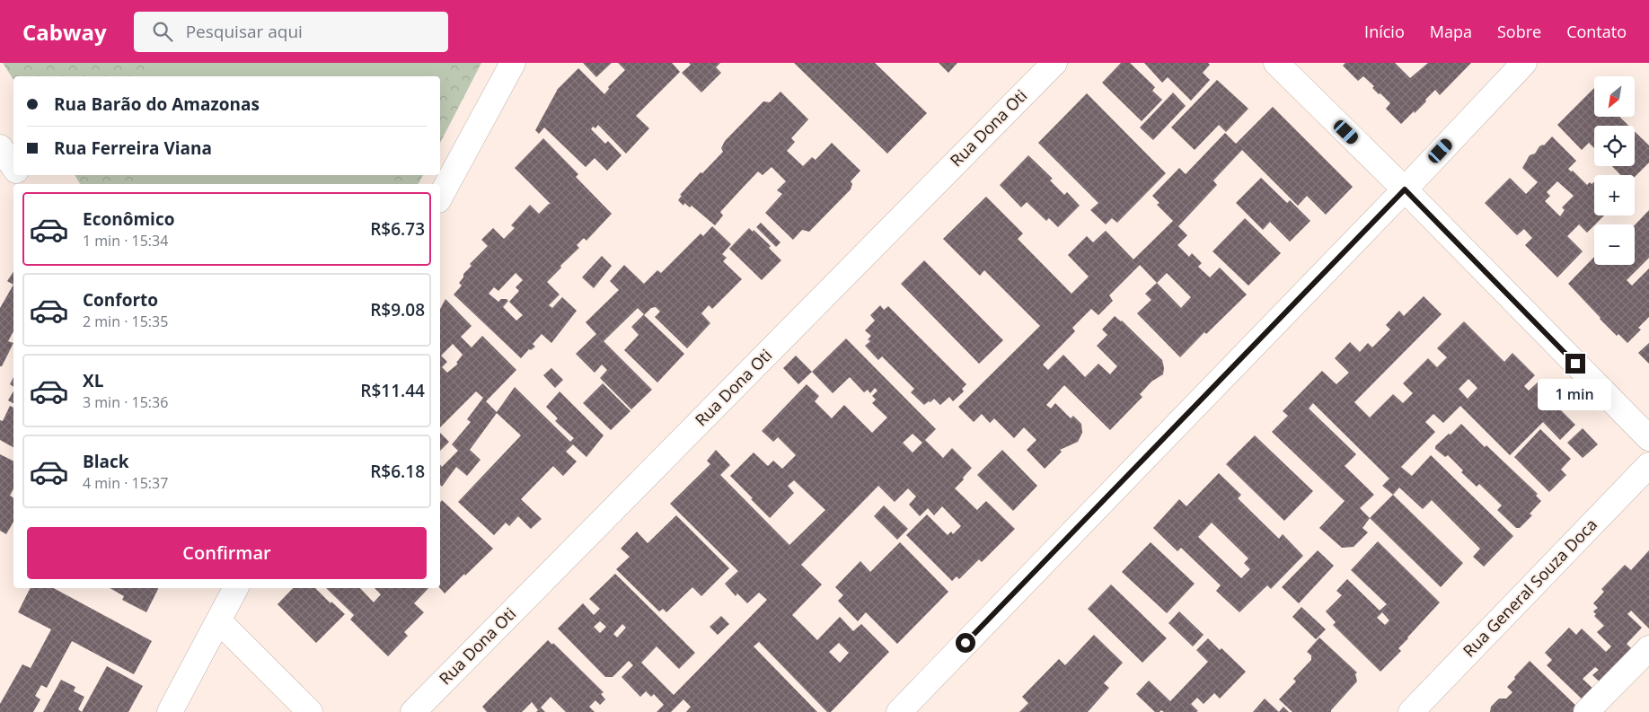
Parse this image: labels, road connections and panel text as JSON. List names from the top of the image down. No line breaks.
{"streets":{"street":["Rua Dona Oti","Rua General Souza Doca"]},"north":"bottom left","page":{"header":"Cabway","search":"Pesquisar aqui","nav":["Início","Mapa","Sobre","Contato"],"map_buttons":["+","−"],"banner":["Rua Barão do Amazonas","Rua Ferreira Viana"],"list":[{"name":"Econômico","note":"1 min · 15:34","value":"R$6.73"},{"name":"Conforto","note":"2 min · 15:35","value":"R$9.08"},{"name":"XL","note":"3 min · 15:36","value":"R$11.44"},{"name":"Black","note":"4 min · 15:37","value":"R$6.18"}],"bubble":"1 min","buttons":"Confirmar"}}
